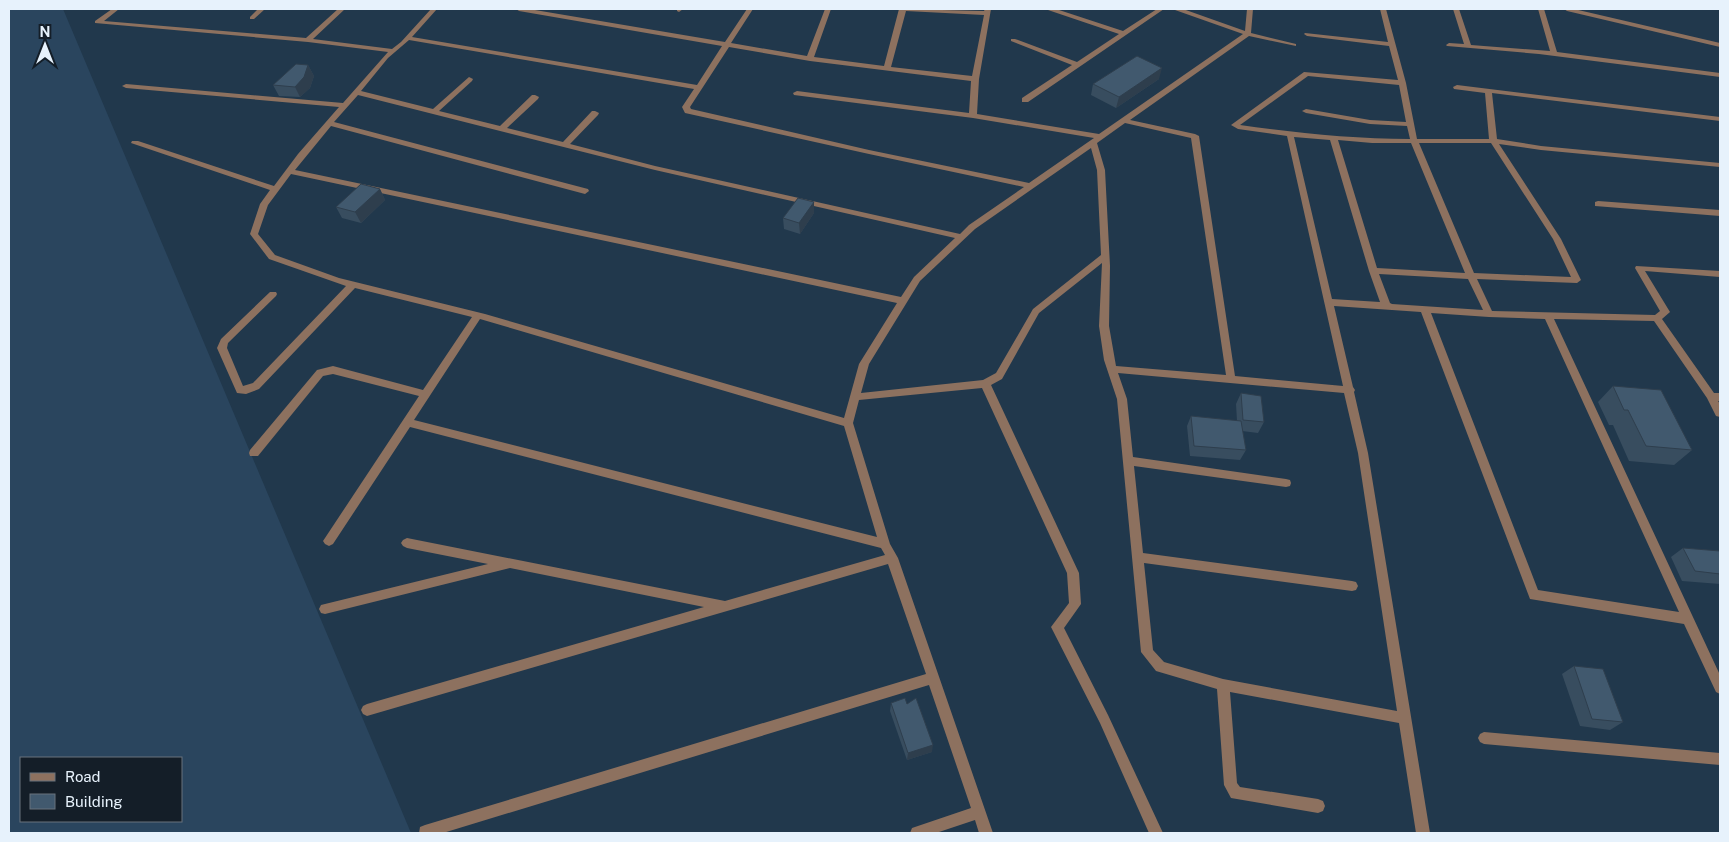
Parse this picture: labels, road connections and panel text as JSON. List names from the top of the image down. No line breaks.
{"legend":["Road","Building"],"north":"top"}
